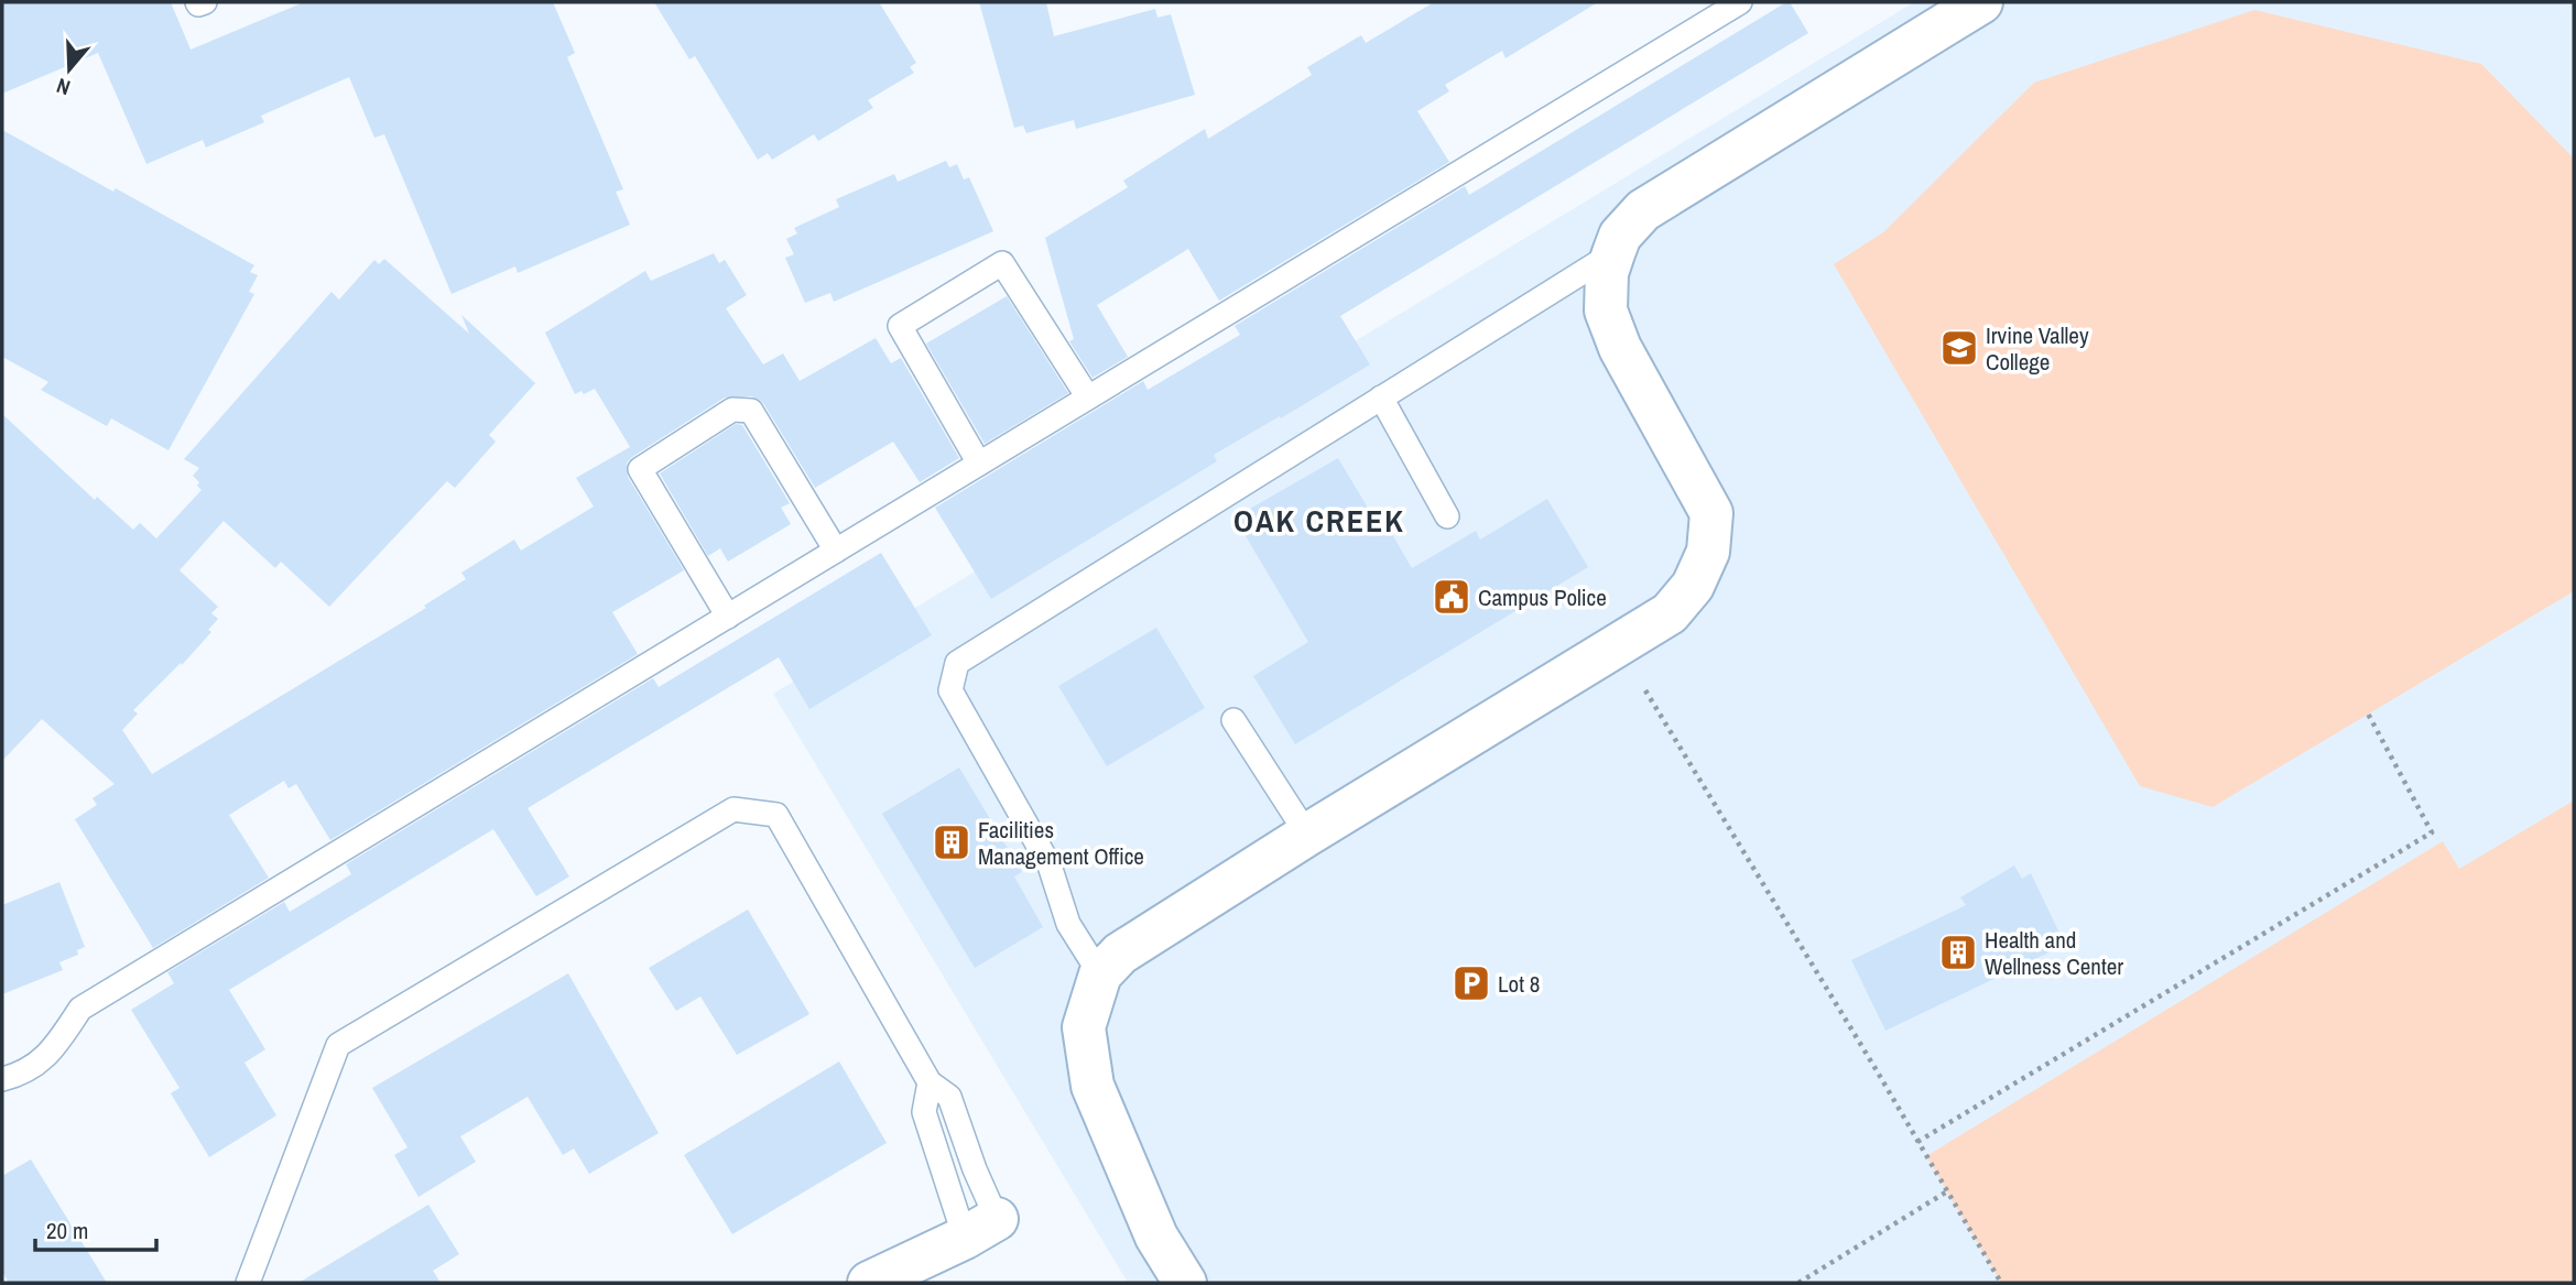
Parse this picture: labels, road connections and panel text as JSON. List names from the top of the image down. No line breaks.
{"districts":["OAK CREEK"],"places":{"school or university":["Irvine Valley College"],"public building":["Campus Police"],"building":["Facilities Management Office","Health and Wellness Center"],"parking":["Lot 8"]},"scale_bar":"20 m","north":"bottom"}
